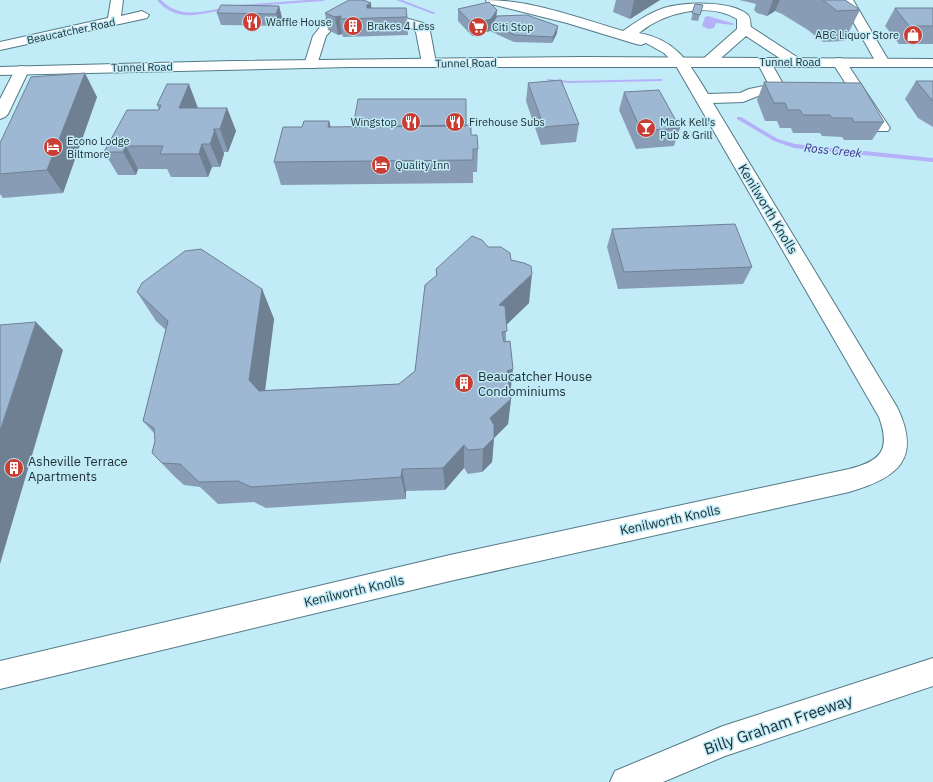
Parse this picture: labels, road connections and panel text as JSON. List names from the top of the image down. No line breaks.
{"streets":{"main road":["Beaucatcher Road","Tunnel Road","Kenilworth Knolls","Billy Graham Freeway"]},"crossings":[["Tunnel Road","Kenilworth Knolls"]],"water":["Ross Creek"],"places":{"restaurant":["Waffle House","Wingstop","Firehouse Subs"],"building":["Brakes 4 Less","Beaucatcher House Condominiums","Asheville Terrace Apartments"],"supermarket":["Citi Stop"],"shop":["ABC Liquor Store"],"bar":["Mack Kell's Pub & Grill"],"hotel":["Econo Lodge Biltmore","Quality Inn"]}}
